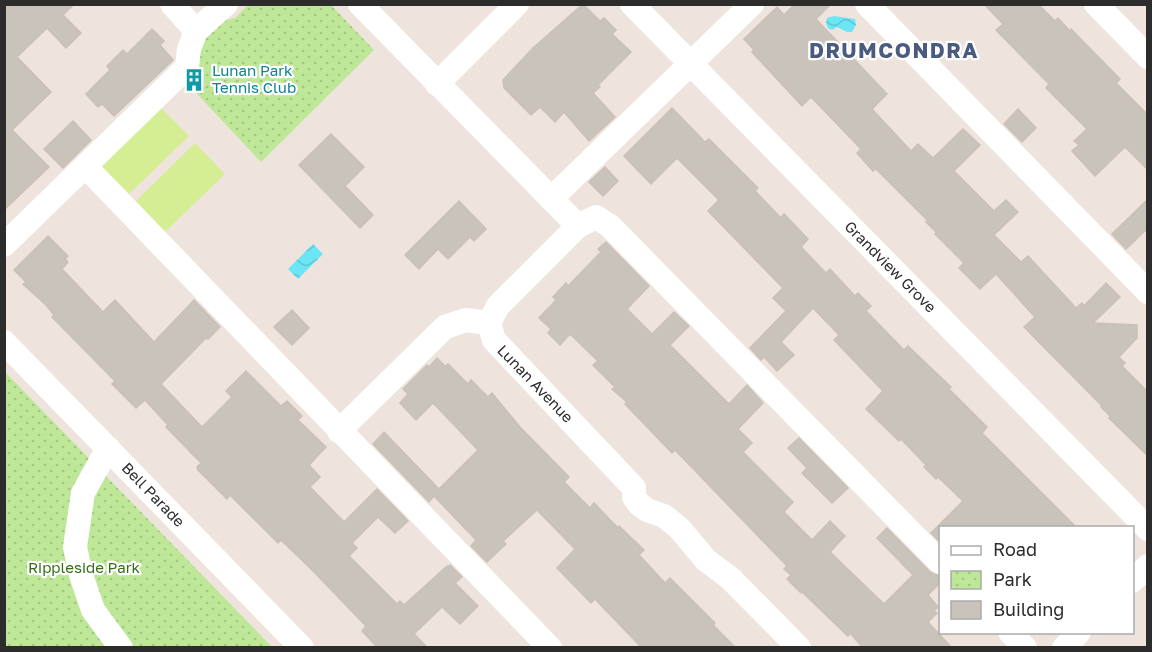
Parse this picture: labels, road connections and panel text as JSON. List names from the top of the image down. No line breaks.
{"streets":{"street":["Grandview Grove","Lunan Avenue","Bell Parade"]},"districts":["DRUMCONDRA"],"parks":["Rippleside Park"],"places":{"building":["Lunan Park Tennis Club"]},"legend":["Road","Park","Building"]}
